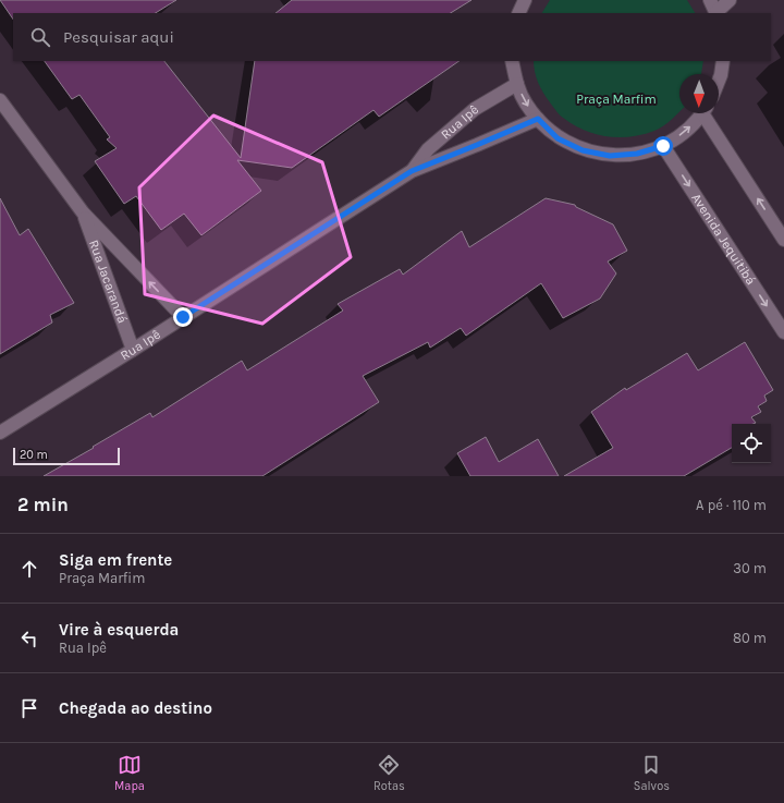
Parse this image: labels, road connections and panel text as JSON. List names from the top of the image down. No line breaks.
{"streets":{"street":["Rua Ipê","Avenida Jequitibá","Rua Jacarandá"]},"crossings":[["Rua Ipê","Rua Jacarandá"]],"parks":["Praça Marfim"],"scale_bar":"20 m","north":"bottom","page":{"search":"Pesquisar aqui","scale":"20 m","heading":["2 min","A pé · 110 m"],"list":[["Siga em frente","Praça Marfim","30 m"],["Vire à esquerda","Rua Ipê","80 m"],"Chegada ao destino"],"nav":["Mapa","Rotas","Salvos"]}}
